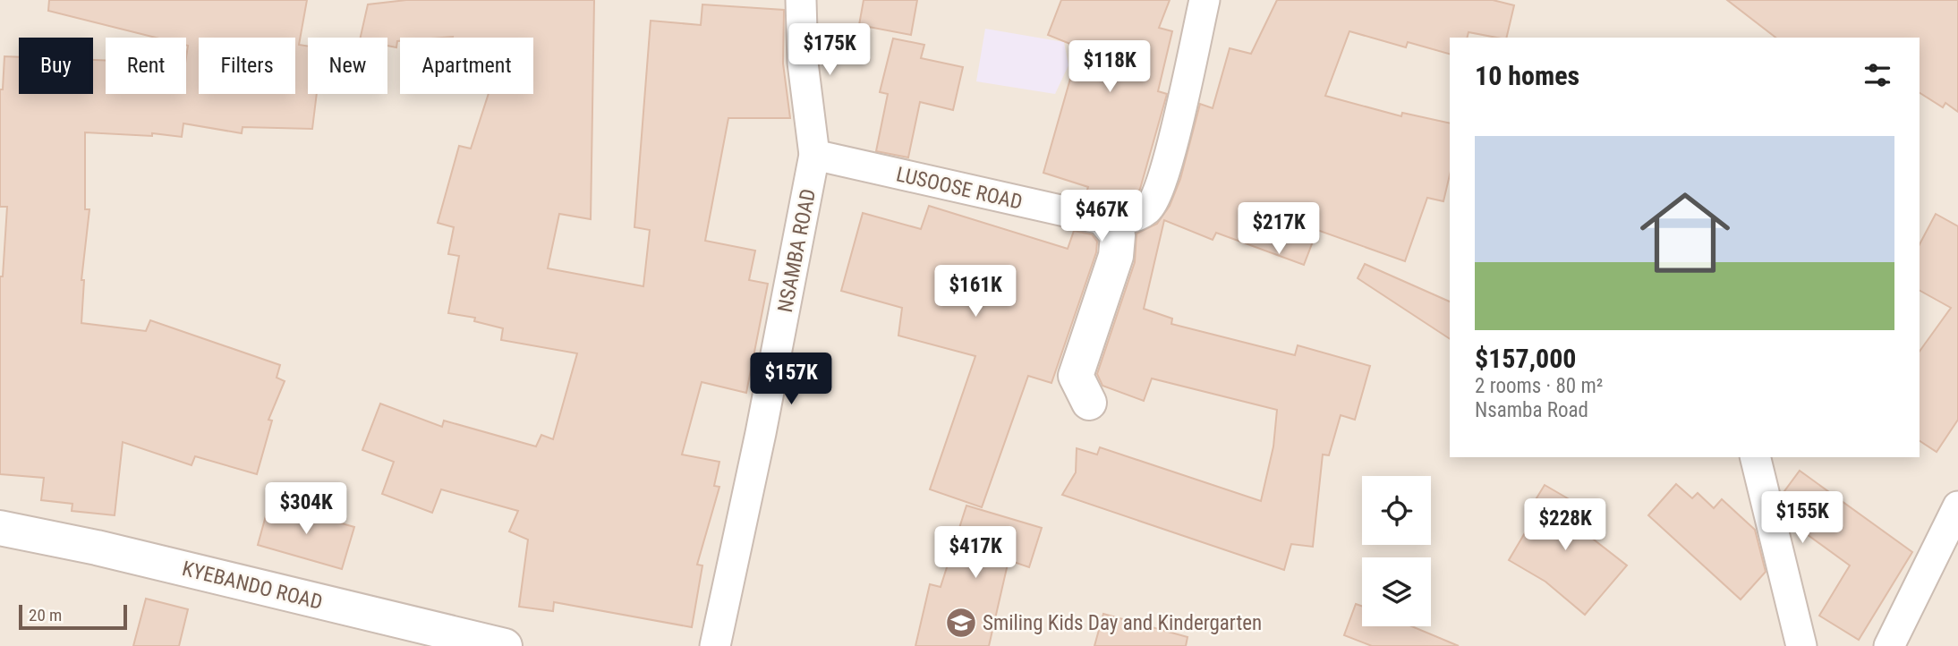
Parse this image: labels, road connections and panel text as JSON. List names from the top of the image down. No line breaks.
{"streets":{"street":["LUSOOSE ROAD","NSAMBA ROAD","KYEBANDO ROAD"]},"crossings":[["LUSOOSE ROAD","NSAMBA ROAD"]],"places":{"school or university":["Smiling Kids Day and Kindergarten"]},"scale_bar":"20 m","page":{"price":["$175K","$118K","$467K","$217K","$161K","$157K","$304K","$155K","$228K","$417K"],"chip":["Buy","Rent","Filters","New","Apartment"],"heading":"10 homes","list":[{"name":"$157,000","note":"2 rooms · 80 m² · Nsamba Road"}],"scale":"20 m"}}
